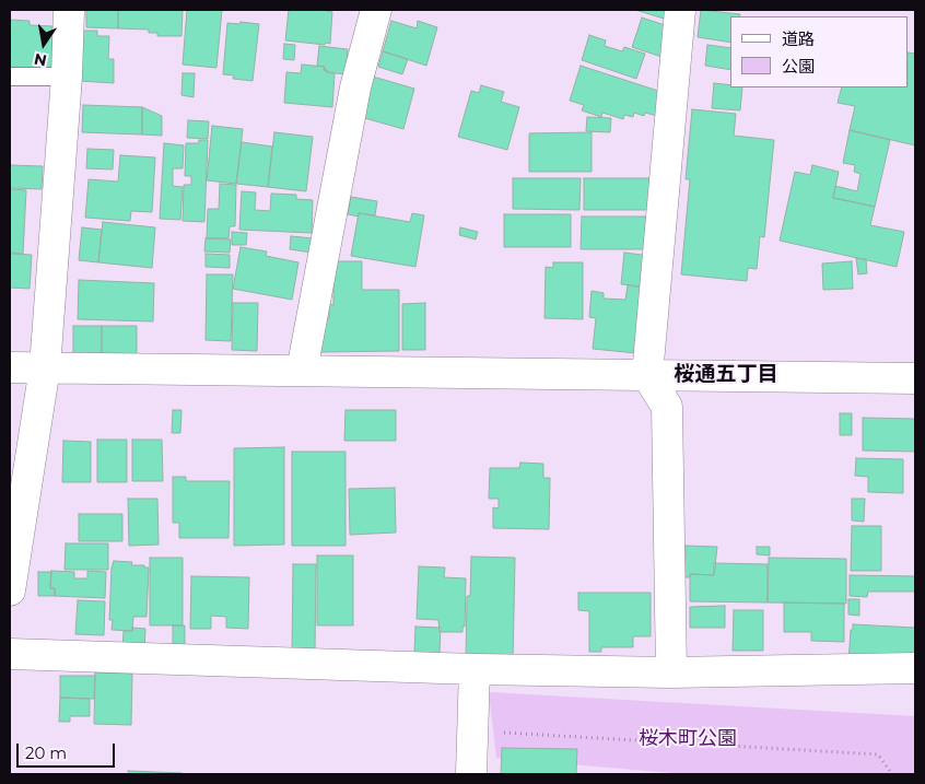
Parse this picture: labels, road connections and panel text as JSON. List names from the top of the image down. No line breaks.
{"districts":["桜通五丁目"],"parks":["桜木町公園"],"legend":["道路","公園"],"scale_bar":"20 m","north":"bottom"}
